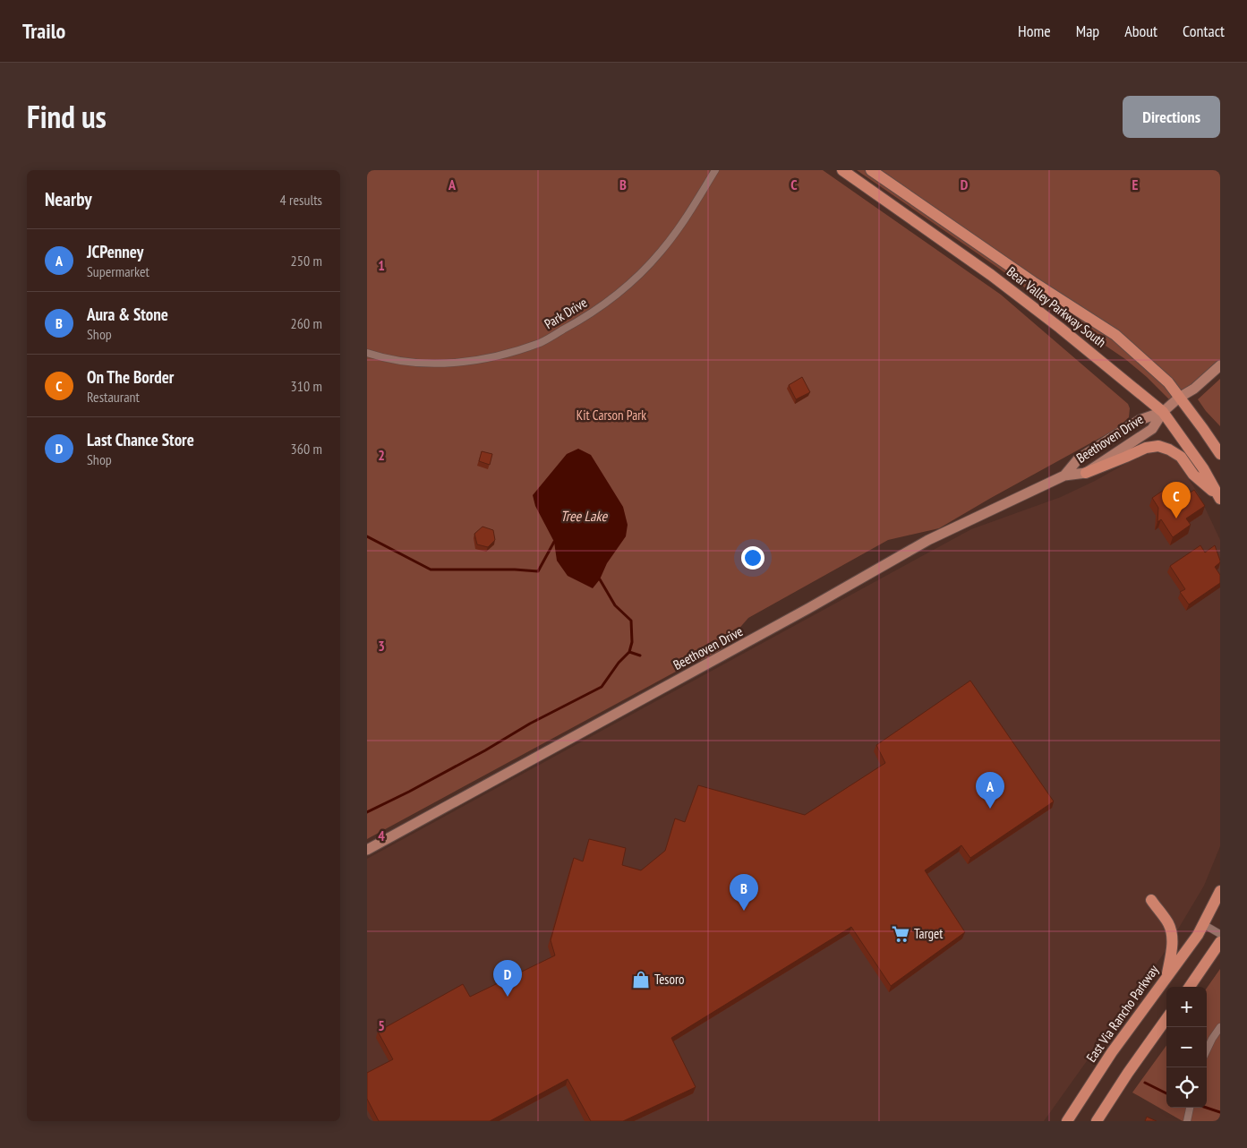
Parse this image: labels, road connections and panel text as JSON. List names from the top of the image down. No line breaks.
{"streets":{"main road":["Bear Valley Parkway South","Beethoven Drive","East Via Rancho Parkway"],"street":["Park Drive"]},"crossings":[["Bear Valley Parkway South","Beethoven Drive"]],"water":["Tree Lake"],"parks":["Kit Carson Park"],"places":{"supermarket":["Target"],"shop":["Tesoro"]},"page":{"header":"Trailo","nav":["Home","Map","About","Contact"],"title":"Find us","buttons":"Directions","heading":["Nearby","4 results"],"list":[{"mark":"A","name":"JCPenney","note":"Supermarket","value":"250 m"},{"mark":"B","name":"Aura & Stone","note":"Shop","value":"260 m"},{"mark":"C","name":"On The Border","note":"Restaurant","value":"310 m"},{"mark":"D","name":"Last Chance Store","note":"Shop","value":"360 m"}],"pins":["C","A","B","D"],"map_buttons":["+","−"]},"grid":{"columns":["A","B","C","D","E"],"rows":["1","2","3","4","5"]}}
